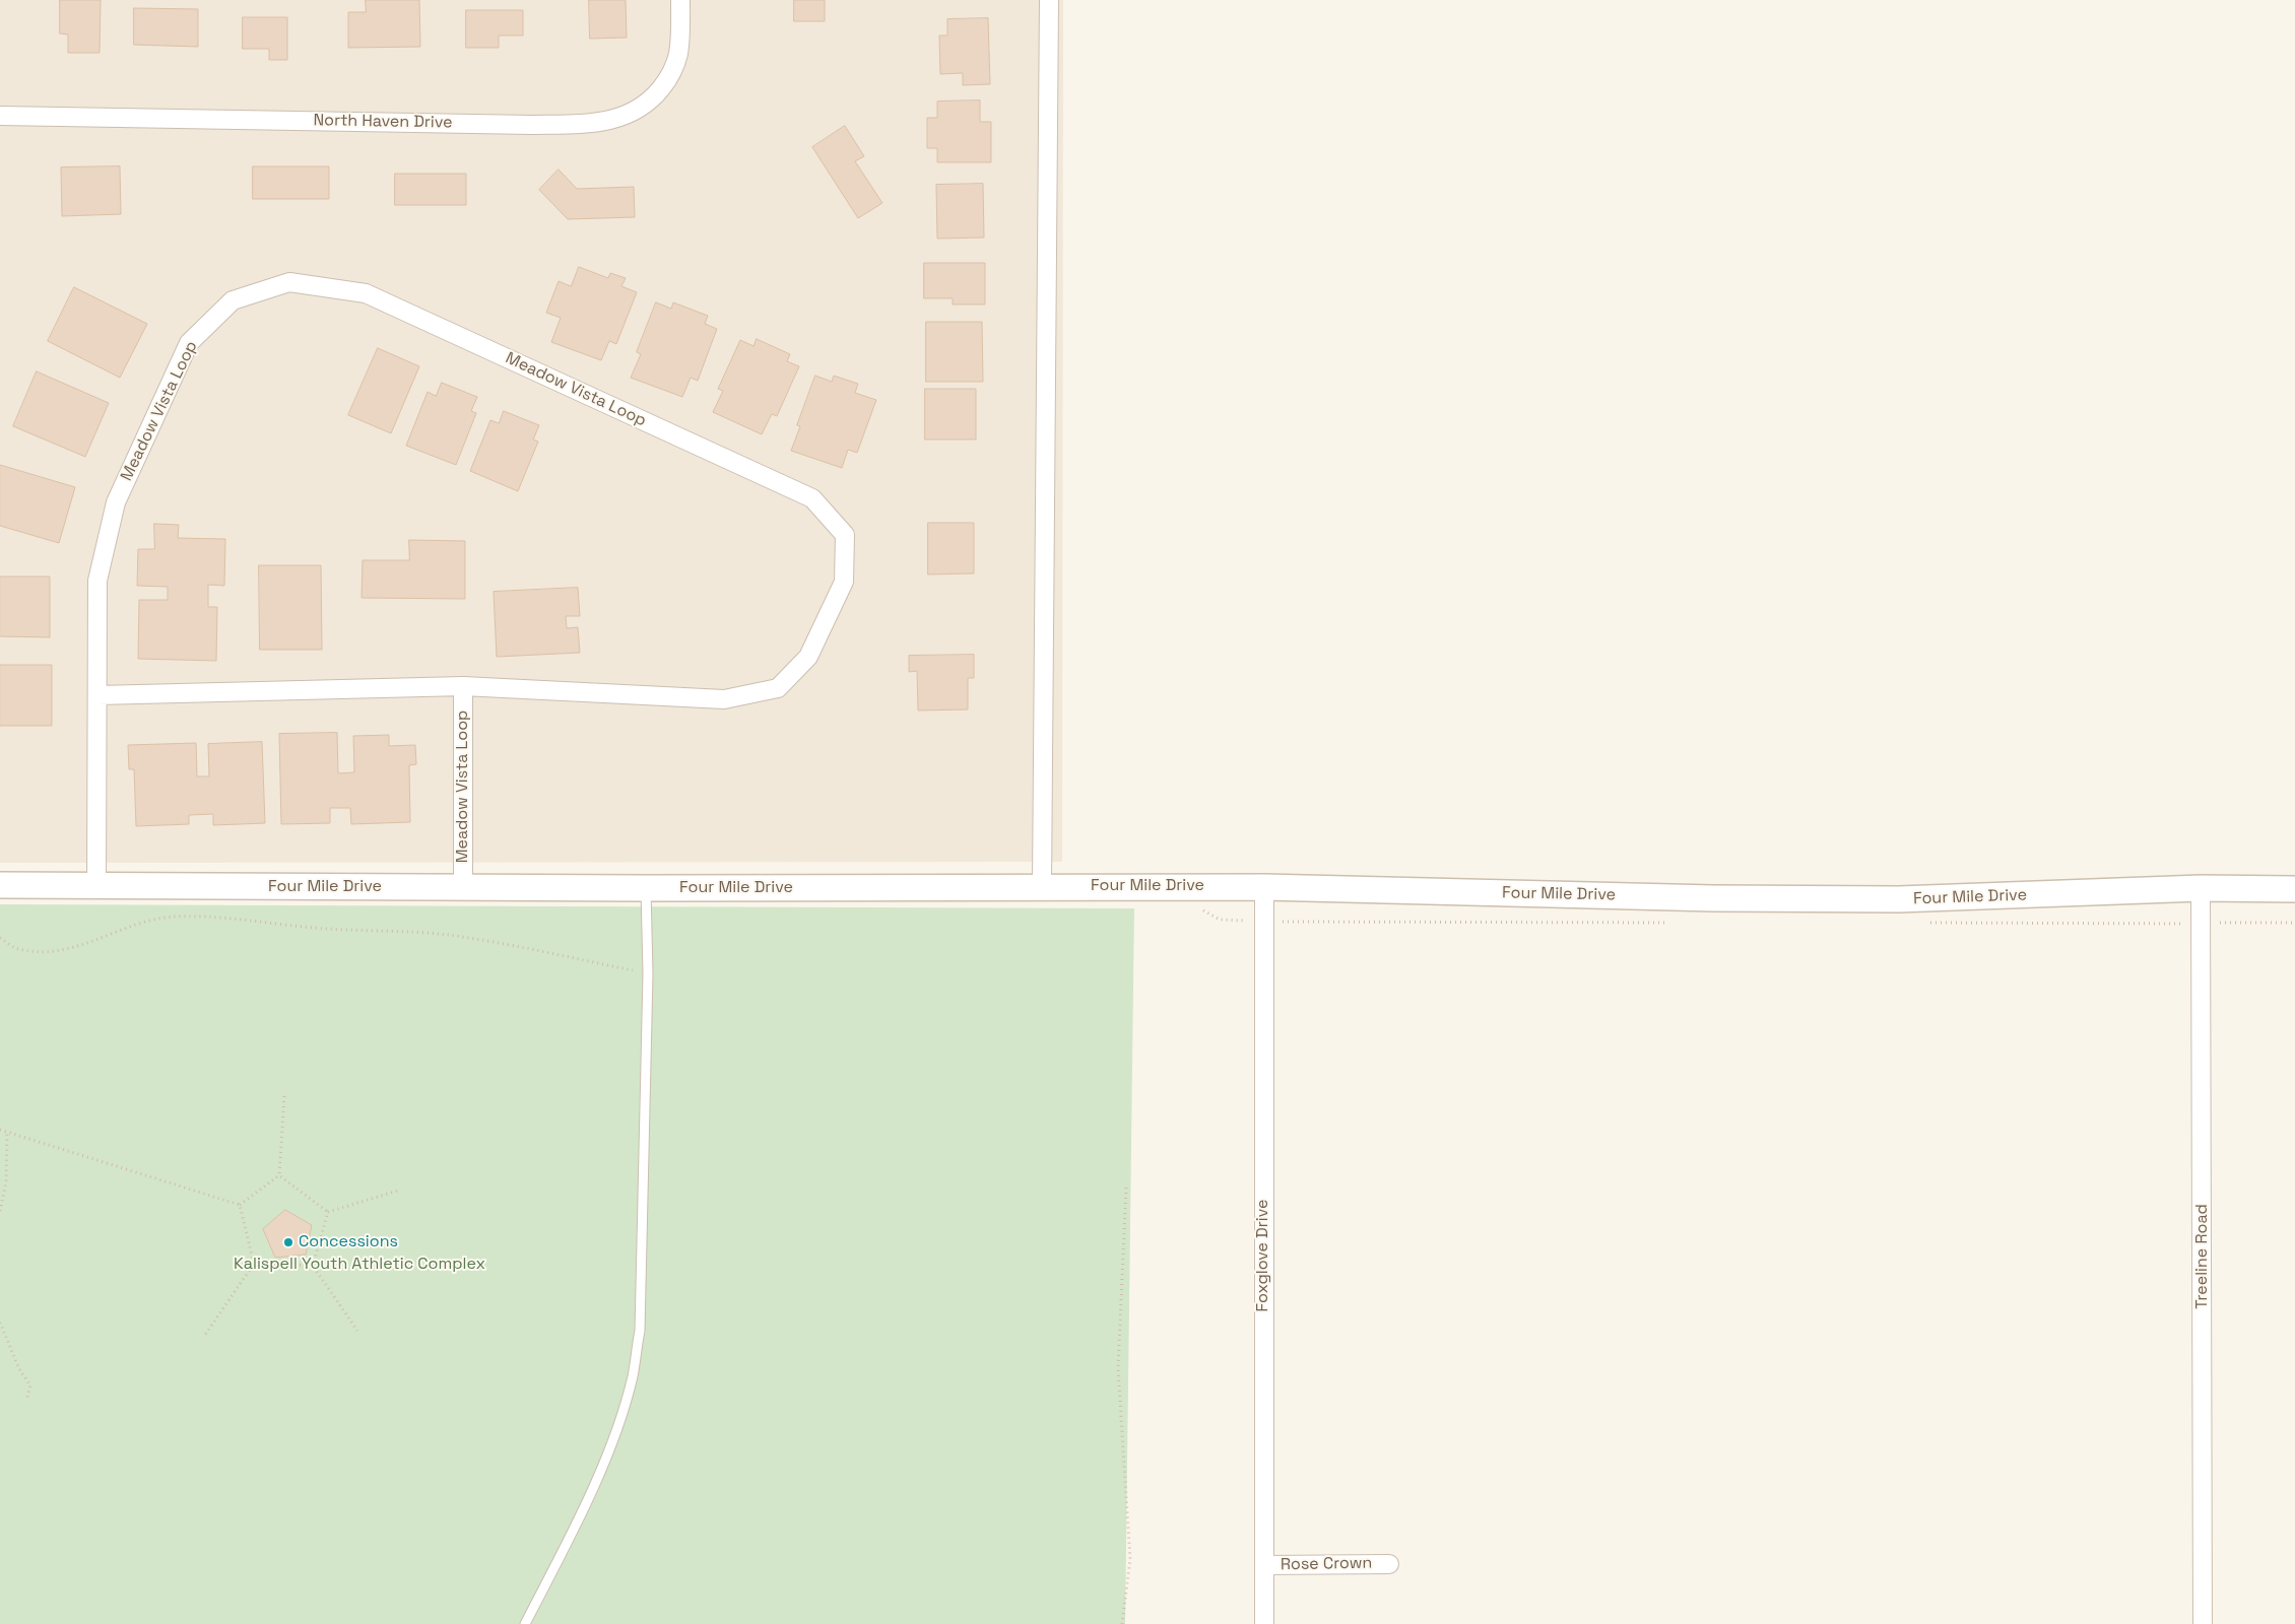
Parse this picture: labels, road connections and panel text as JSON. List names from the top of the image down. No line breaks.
{"streets":{"street":["North Haven Drive","Meadow Vista Loop","Four Mile Drive","Foxglove Drive","Treeline Road","Rose Crown"]},"crossings":[["Meadow Vista Loop","Four Mile Drive"],["Four Mile Drive","Foxglove Drive"],["Four Mile Drive","Treeline Road"],["Foxglove Drive","Rose Crown"]],"parks":["Kalispell Youth Athletic Complex"],"places":["Concessions"]}
